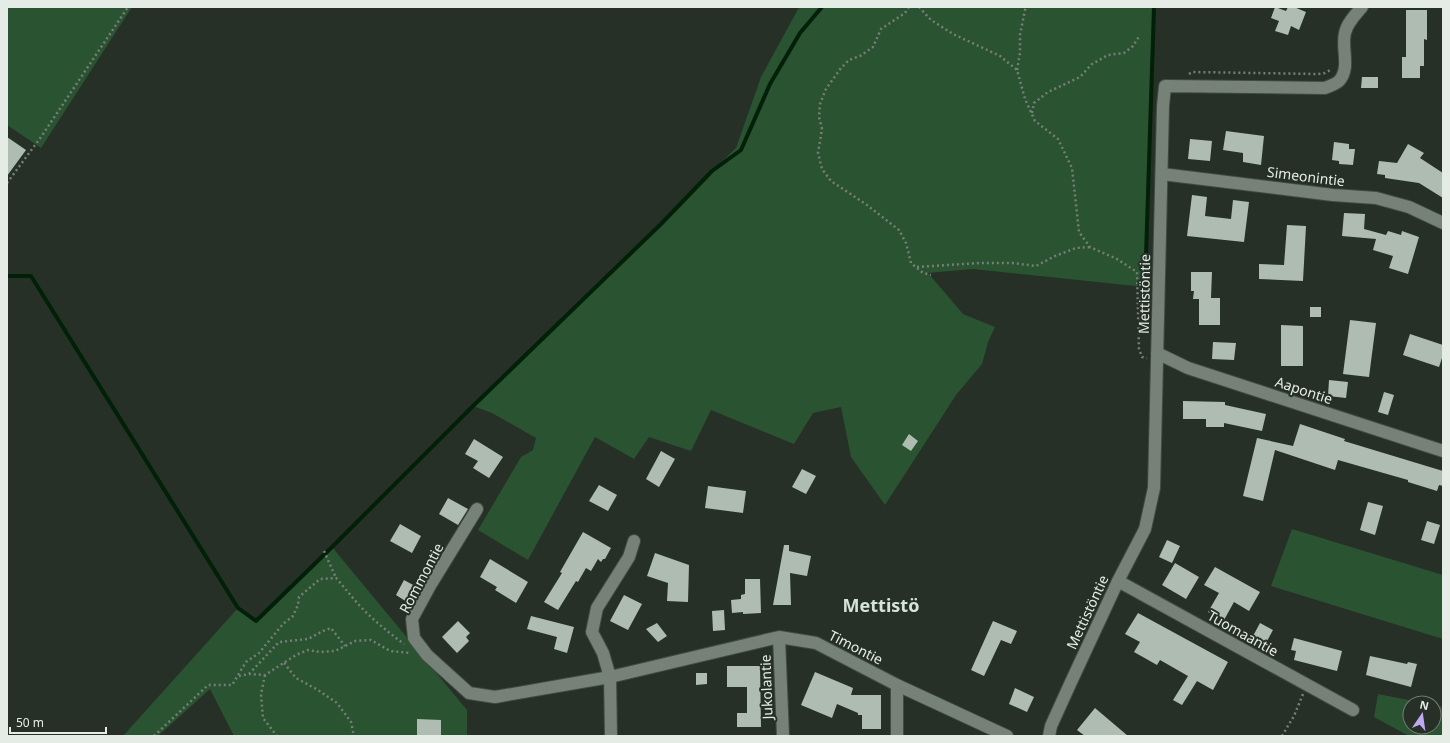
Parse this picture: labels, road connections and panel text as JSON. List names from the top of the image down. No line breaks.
{"streets":{"street":["Simeonintie","Mettistöntie","Aapontie","Rommontie","Tuomaantie","Timontie","Jukolantie"]},"crossings":[["Simeonintie","Mettistöntie"],["Mettistöntie","Aapontie"],["Mettistöntie","Tuomaantie"],["Rommontie","Timontie"],["Timontie","Jukolantie"]],"districts":["Mettistö"],"scale_bar":"50 m","north":"top"}
